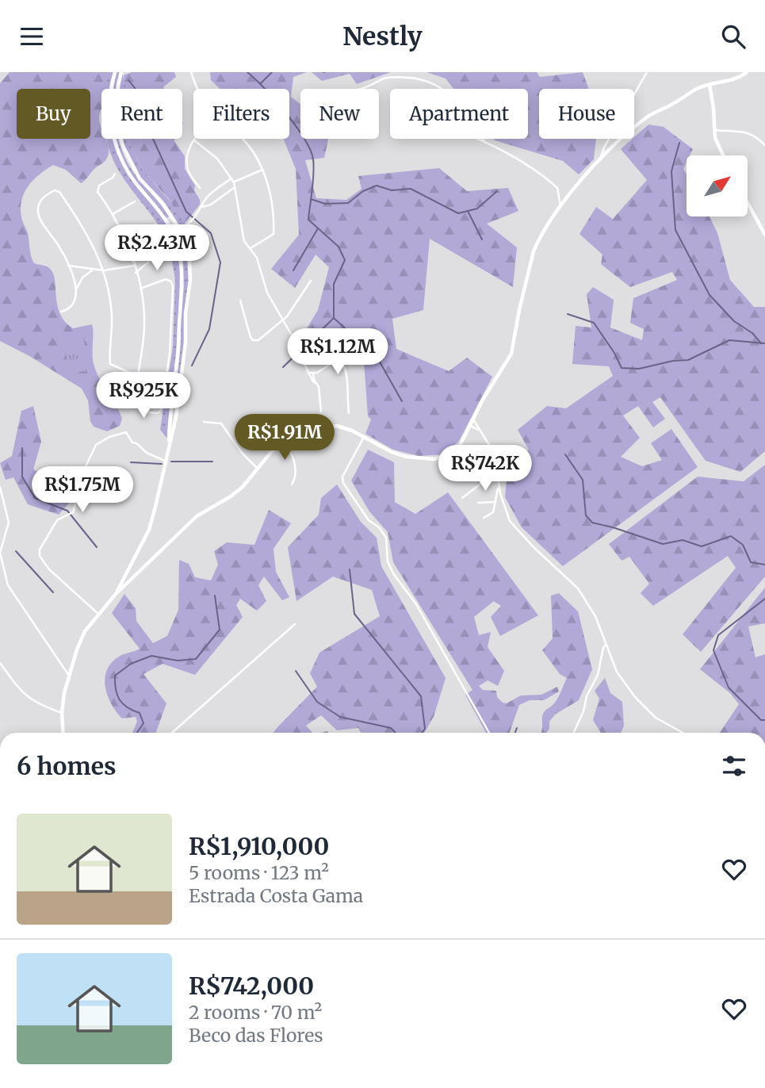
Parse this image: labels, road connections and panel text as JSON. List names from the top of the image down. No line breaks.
{"north":"top right","page":{"header":"Nestly","chip":["Buy","Rent","Filters","New","Apartment","House"],"price":["R$2.43M","R$1.12M","R$925K","R$1.91M","R$742K","R$1.75M"],"heading":"6 homes","list":[{"name":"R$1,910,000","note":"5 rooms · 123 m² · Estrada Costa Gama"},{"name":"R$742,000","note":"2 rooms · 70 m² · Beco das Flores"}]}}
